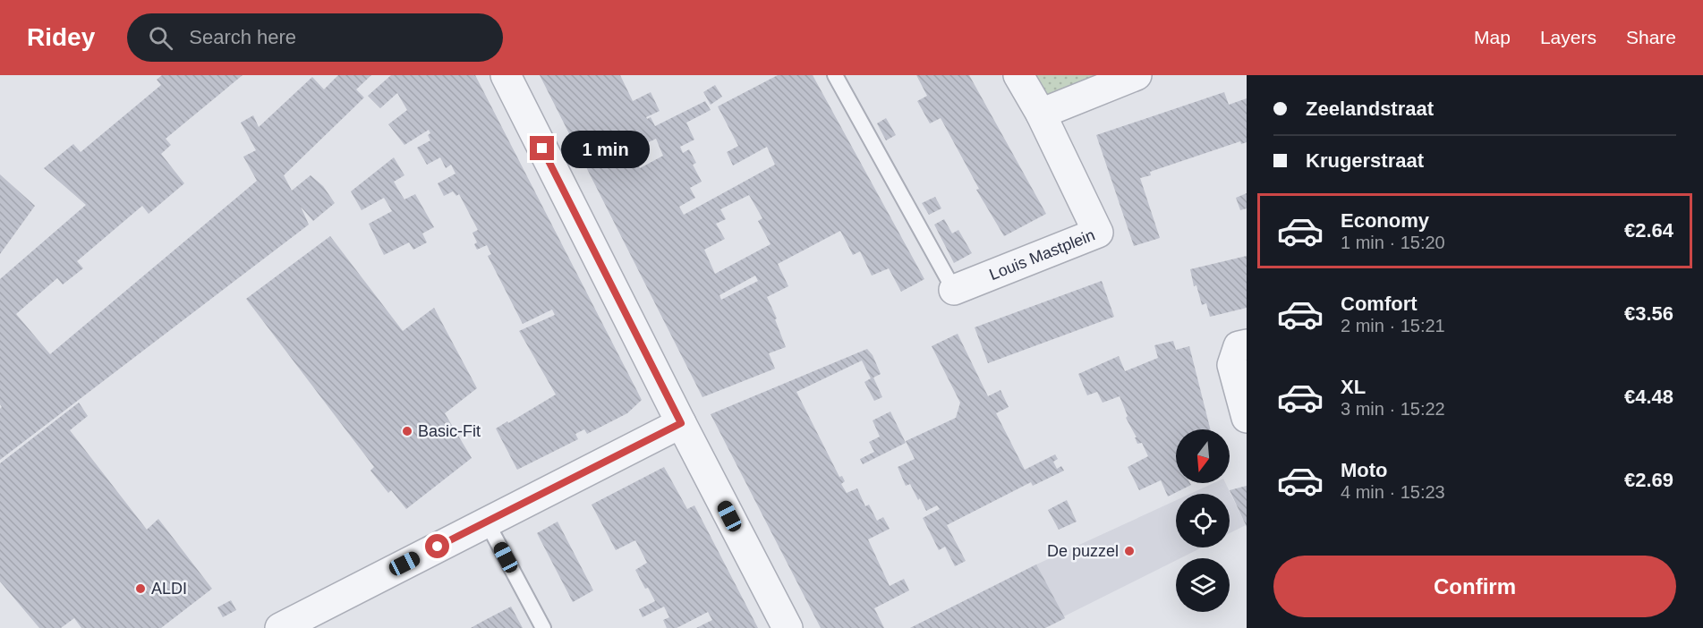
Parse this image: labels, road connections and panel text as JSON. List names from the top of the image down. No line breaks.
{"streets":{"street":["Louis Mastplein"]},"places":["Basic-Fit","De puzzel","ALDI"],"north":"bottom","page":{"header":"Ridey","search":"Search here","nav":["Map","Layers","Share"],"banner":["Zeelandstraat","Krugerstraat"],"bubble":"1 min","list":[{"name":"Economy","note":"1 min · 15:20","value":"€2.64"},{"name":"Comfort","note":"2 min · 15:21","value":"€3.56"},{"name":"XL","note":"3 min · 15:22","value":"€4.48"},{"name":"Moto","note":"4 min · 15:23","value":"€2.69"}],"buttons":"Confirm"}}
